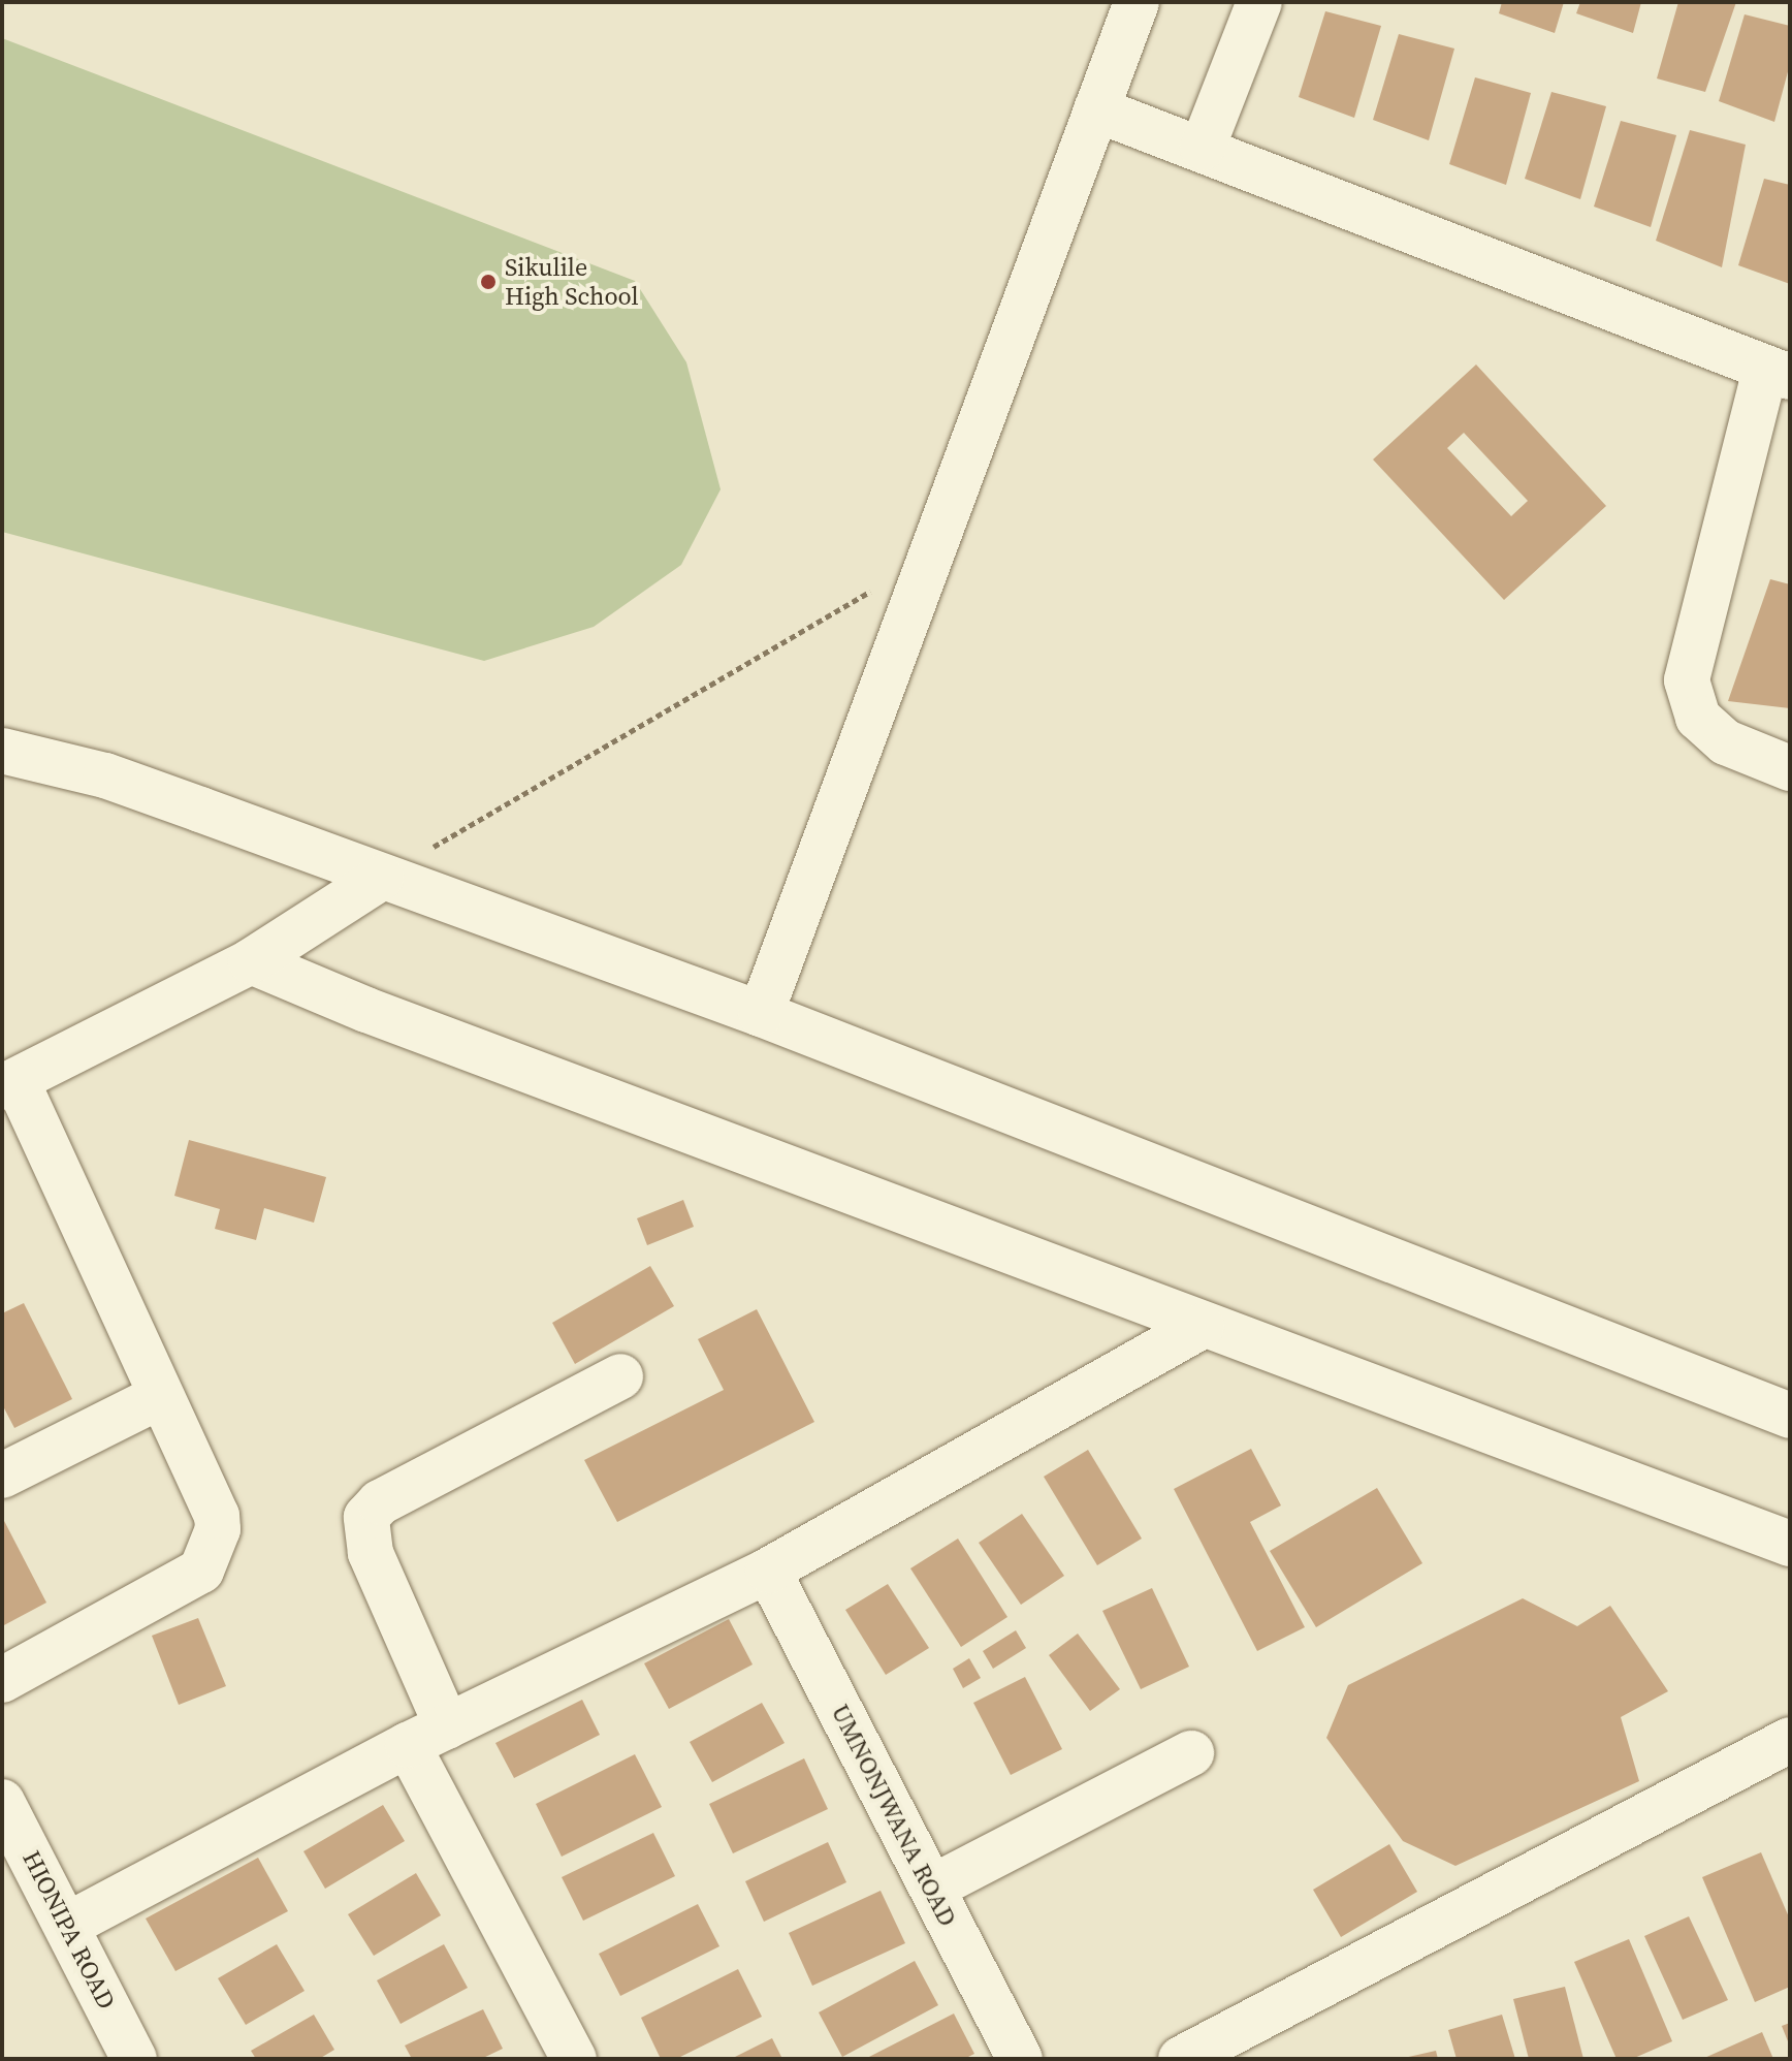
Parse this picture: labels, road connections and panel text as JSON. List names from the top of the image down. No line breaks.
{"streets":{"street":["UMNONJWANA ROAD","HIONIPA ROAD"]},"places":["Sikulile High School"]}
